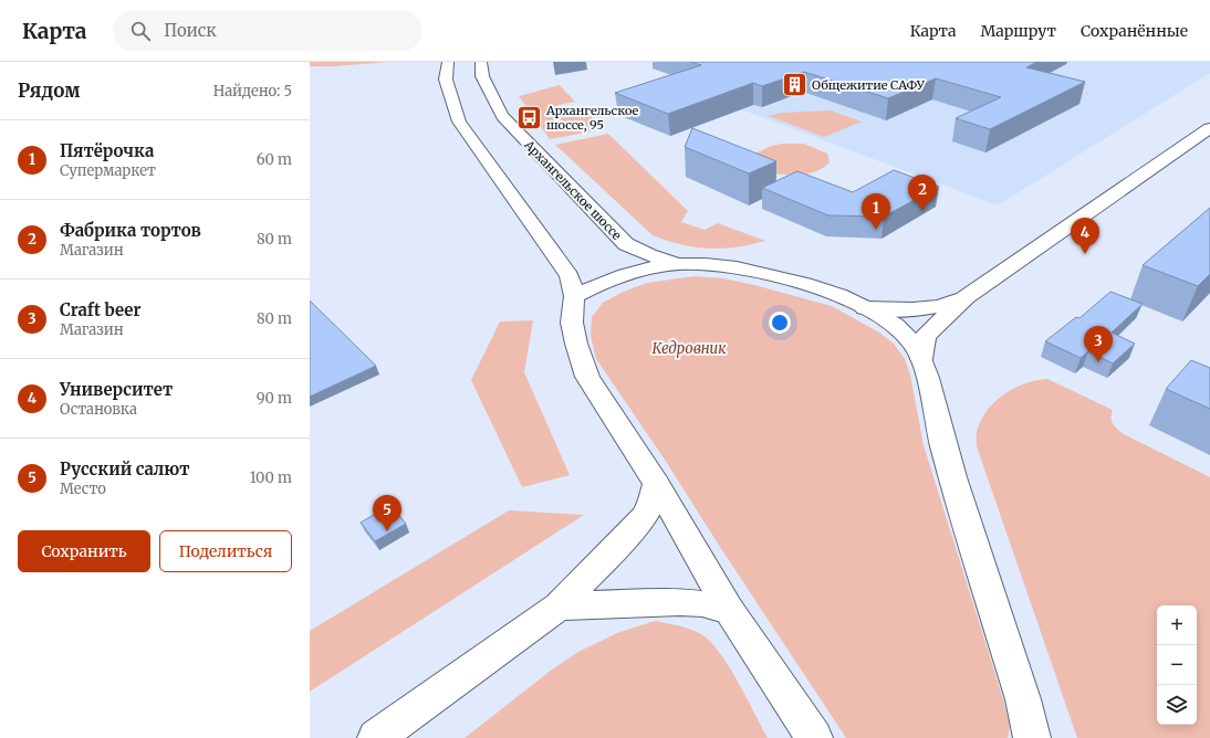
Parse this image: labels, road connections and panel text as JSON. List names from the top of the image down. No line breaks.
{"streets":{"main road":["Архангельское шоссе"]},"parks":["Кедровник"],"places":{"building":["Общежитие САФУ"],"bus stop":["Архангельское шоссе, 95"]},"page":{"header":"Карта","search":"Поиск","nav":["Карта","Маршрут","Сохранённые"],"heading":["Рядом","Найдено: 5"],"list":[{"mark":"1","name":"Пятёрочка","note":"Супермаркет","value":"60 m"},{"mark":"2","name":"Фабрика тортов","note":"Магазин","value":"80 m"},{"mark":"3","name":"Craft beer","note":"Магазин","value":"80 m"},{"mark":"4","name":"Университет","note":"Остановка","value":"90 m"},{"mark":"5","name":"Русский салют","note":"Место","value":"100 m"}],"pins":["2","1","4","3","5"],"buttons":["Сохранить","Поделиться"],"map_buttons":["+","−"]}}
